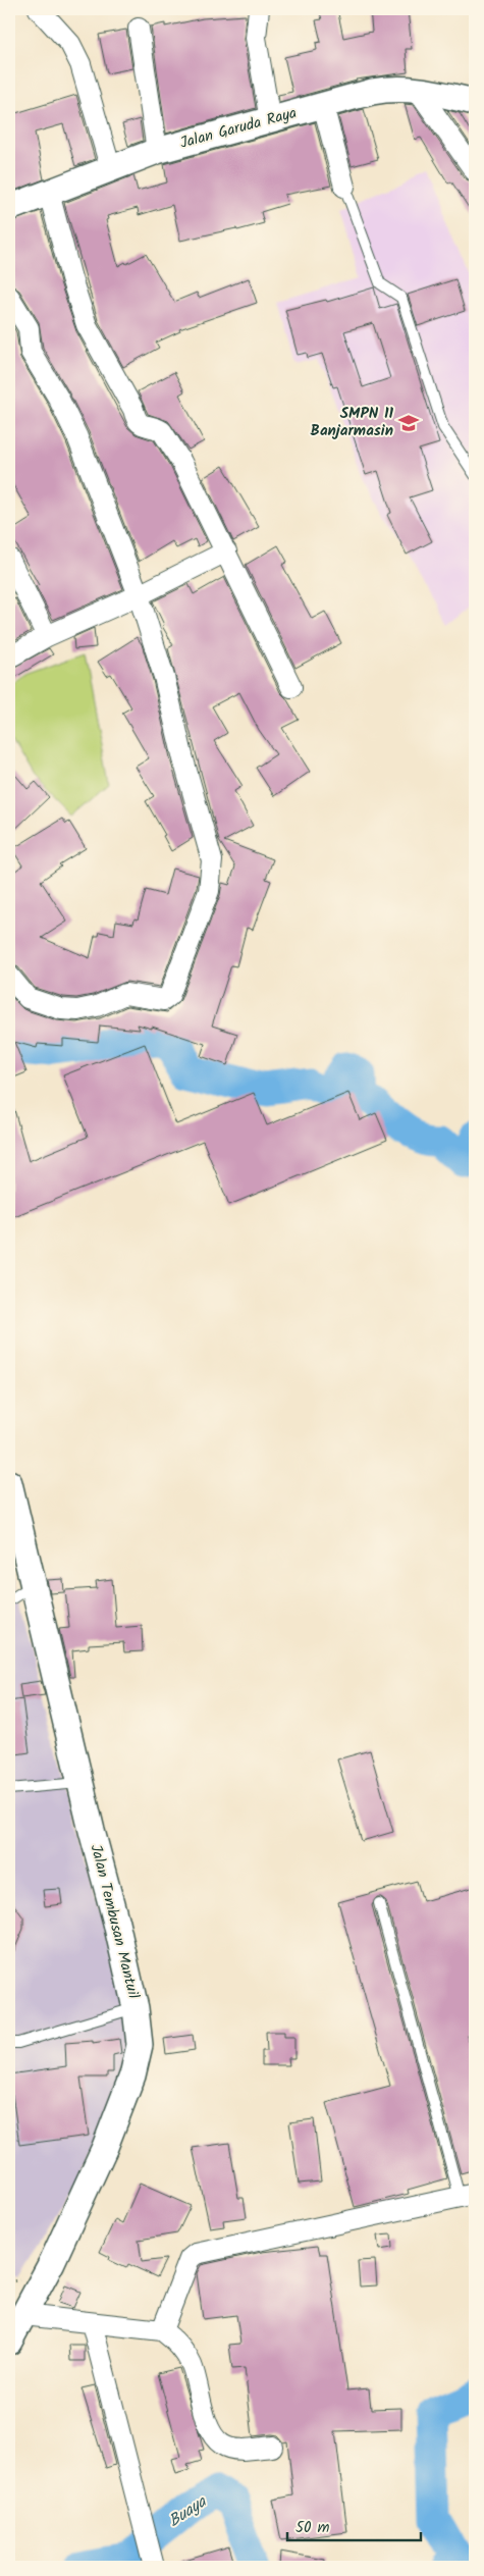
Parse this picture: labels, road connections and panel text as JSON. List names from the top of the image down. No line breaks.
{"streets":{"street":["Jalan Garuda Raya","Jalan Tembusan Mantuil"]},"water":["Buaya"],"places":{"school or university":["SMPN 11 Banjarmasin"]},"scale_bar":"50 m"}
